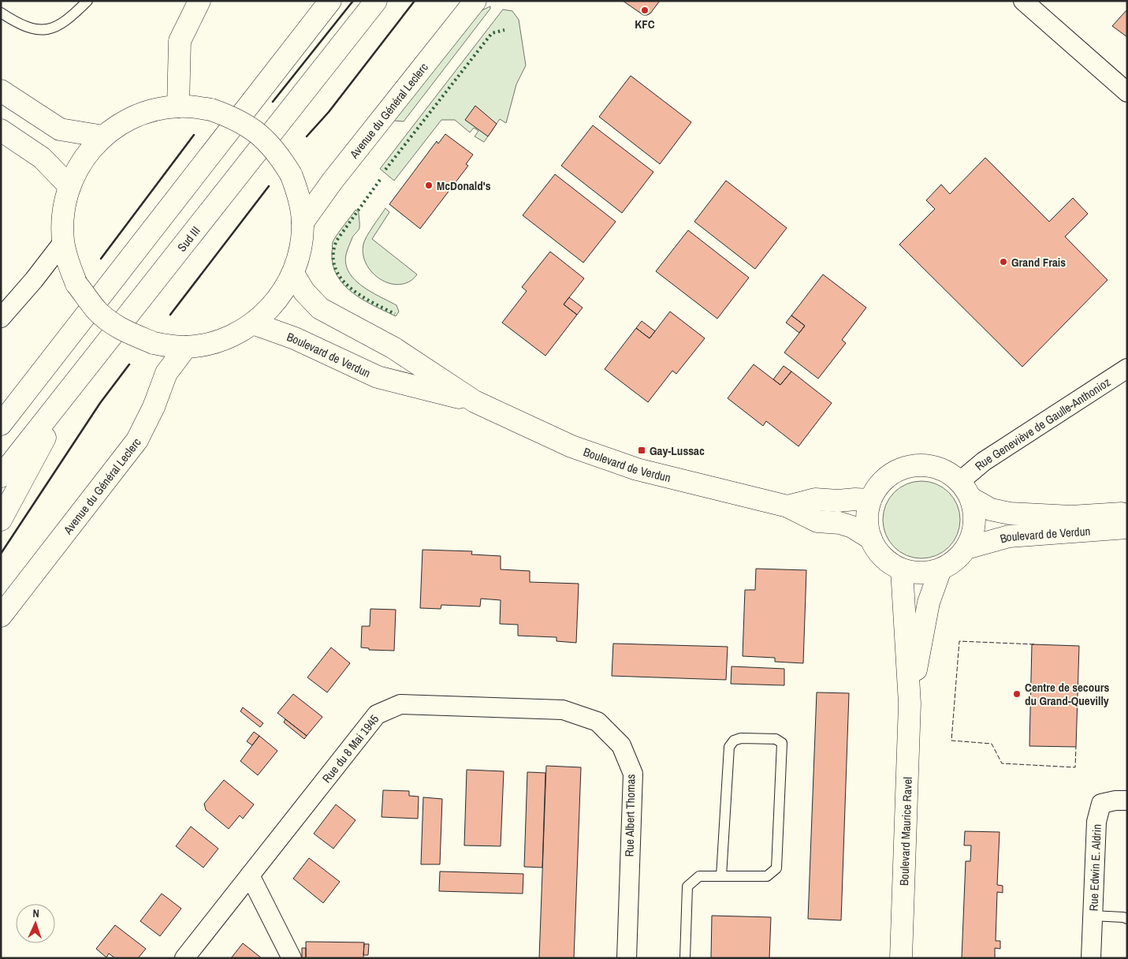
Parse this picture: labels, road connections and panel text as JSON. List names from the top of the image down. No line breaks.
{"streets":{"main road":["Avenue du Général Leclerc","Sud III","Boulevard de Verdun","Boulevard Maurice Ravel"],"street":["Rue Geneviève de Gaulle-Anthonioz","Rue du 8 Mai 1945","Rue Albert Thomas","Rue Edwin E. Aldrin"]},"crossings":[["Boulevard de Verdun","Rue Geneviève de Gaulle-Anthonioz"],["Boulevard de Verdun","Boulevard Maurice Ravel"],["Rue Geneviève de Gaulle-Anthonioz","Boulevard Maurice Ravel"],["Rue du 8 Mai 1945","Rue Albert Thomas"]],"places":{"other":["KFC","McDonald's","Grand Frais","Centre de secours du Grand-Quevilly"],"transit":["Gay-Lussac"]},"north":"top"}
